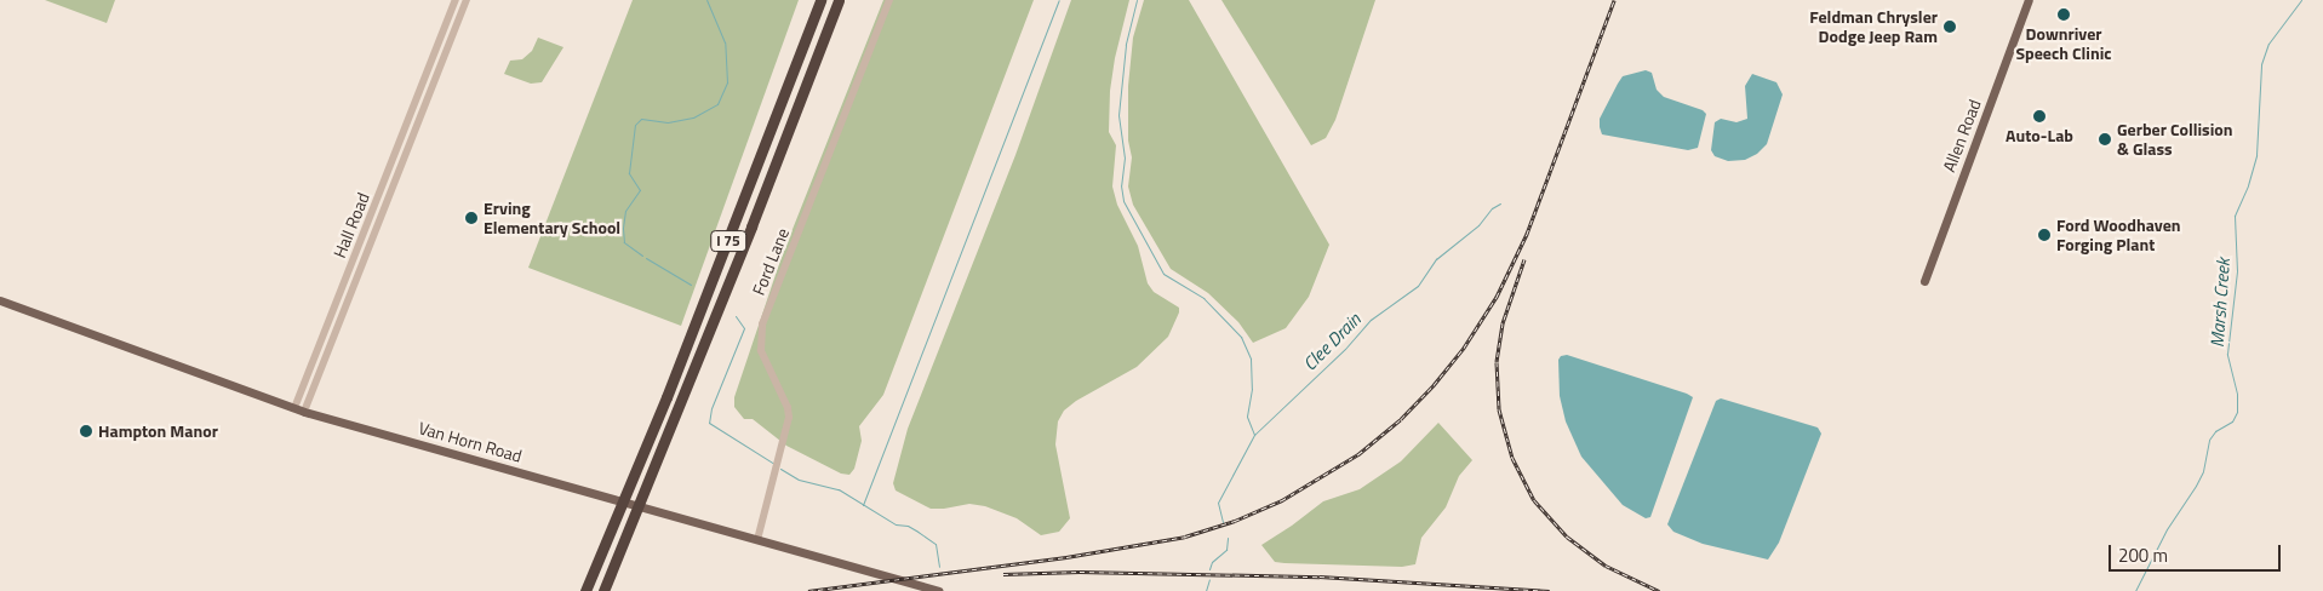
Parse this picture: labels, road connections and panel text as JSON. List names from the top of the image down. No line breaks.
{"streets":{"highway":["I 75"],"main road":["Allen Road","Van Horn Road"],"street":["Hall Road","Ford Lane"]},"crossings":[["Hall Road","Van Horn Road"],["Ford Lane","Van Horn Road"]],"water":["Marsh Creek","Clee Drain"],"places":["Downriver Speech Clinic","Feldman Chrysler Dodge Jeep Ram","Auto-Lab","Gerber Collision & Glass","Erving Elementary School","Ford Woodhaven Forging Plant","Hampton Manor"],"scale_bar":"200 m"}
